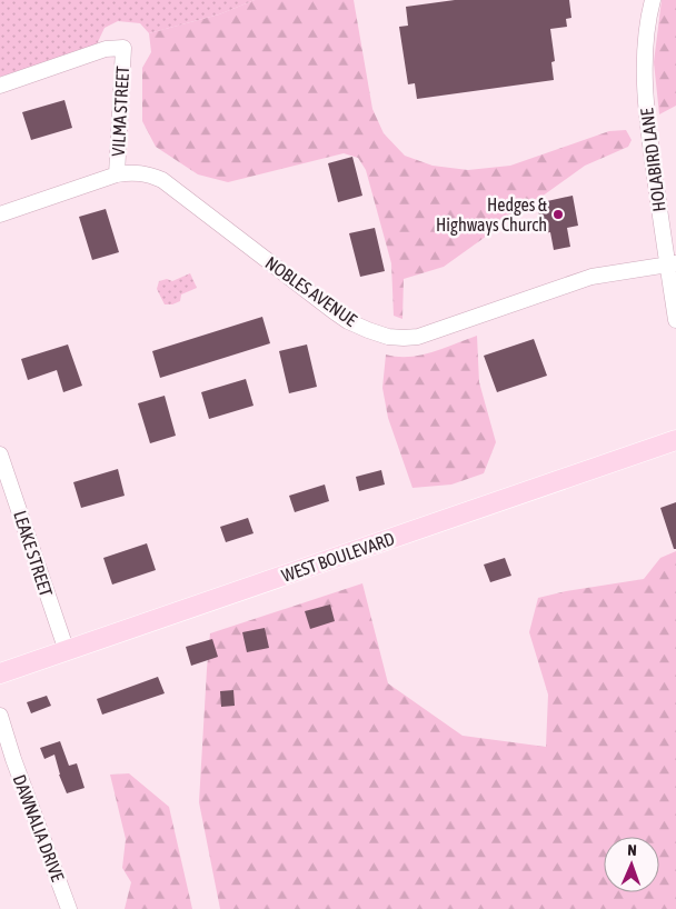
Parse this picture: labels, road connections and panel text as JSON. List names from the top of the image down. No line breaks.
{"streets":{"main road":["WEST BOULEVARD"],"street":["VILMA STREET","HOLABIRD LANE","NOBLES AVENUE","LEAKE STREET","DAWNALIA DRIVE"]},"crossings":[["VILMA STREET","NOBLES AVENUE"],["HOLABIRD LANE","NOBLES AVENUE"],["LEAKE STREET","WEST BOULEVARD"]],"places":["Hedges & Highways Church"],"north":"top"}
